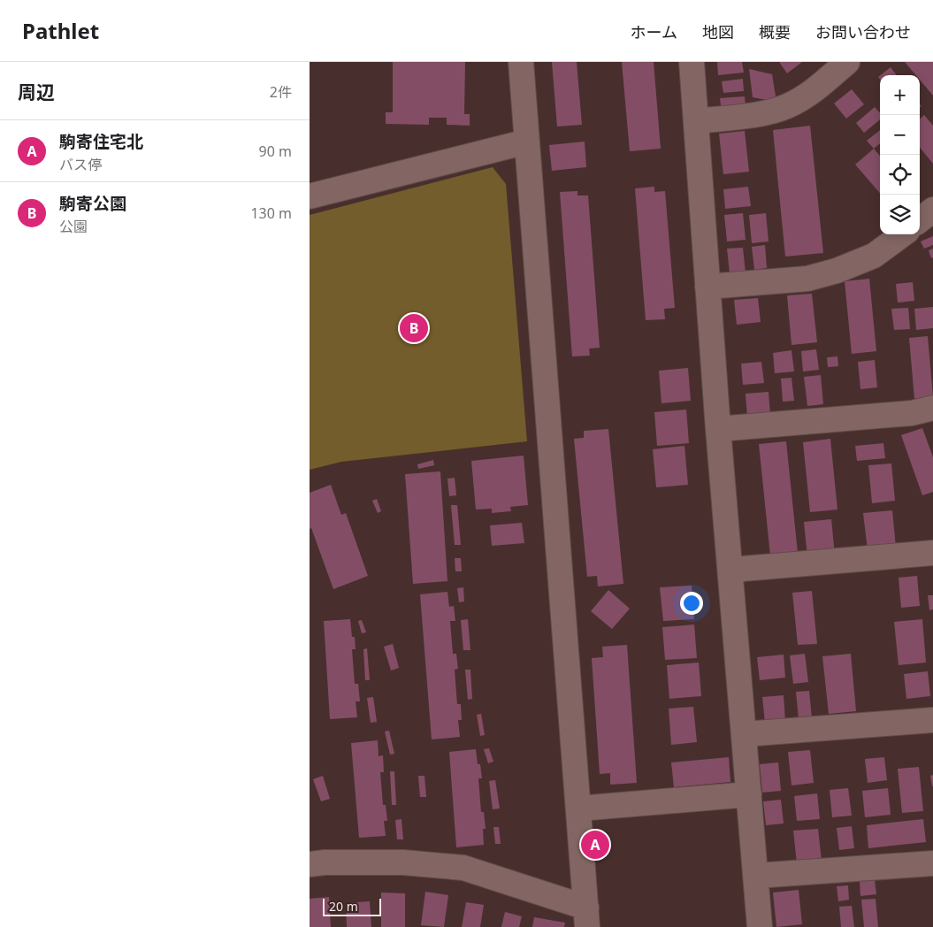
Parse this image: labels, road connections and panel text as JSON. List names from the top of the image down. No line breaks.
{"scale_bar":"20 m","page":{"header":"Pathlet","nav":["ホーム","地図","概要","お問い合わせ"],"heading":["周辺","2件"],"map_buttons":["+","−"],"list":[{"mark":"A","name":"駒寄住宅北","note":"バス停","value":"90 m"},{"mark":"B","name":"駒寄公園","note":"公園","value":"130 m"}],"pins":["B","A"],"scale":"20 m"}}
